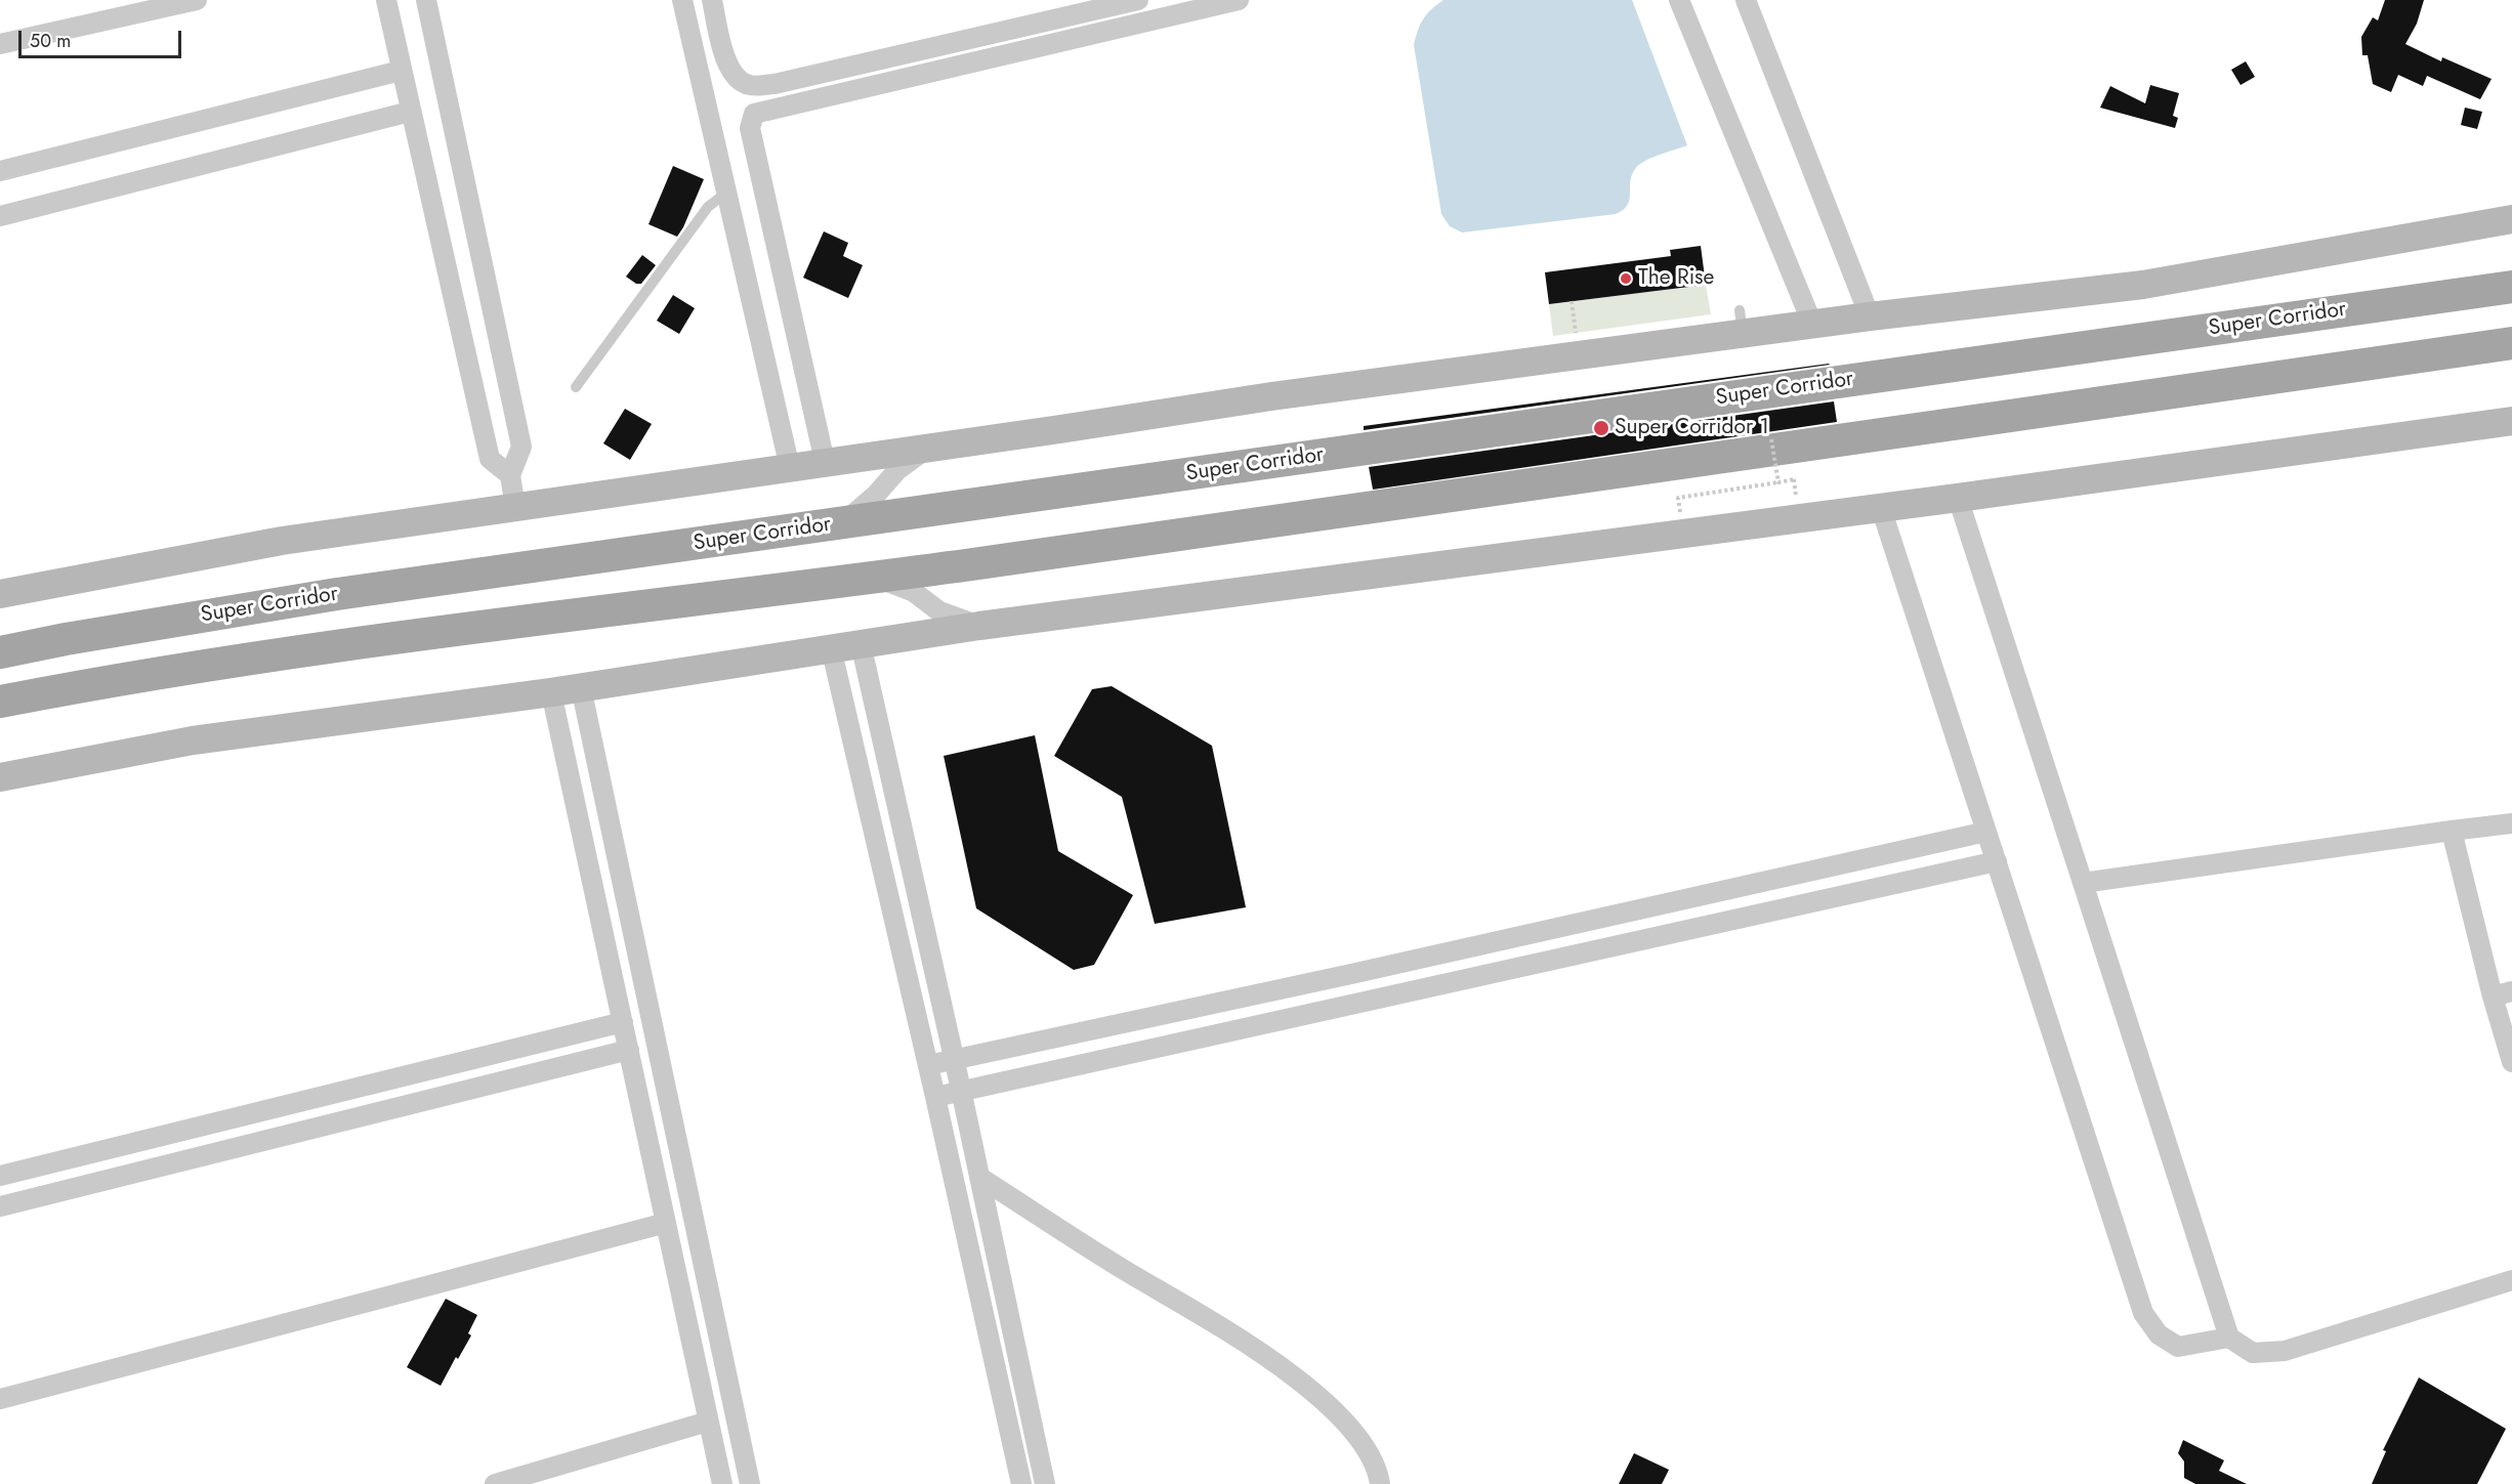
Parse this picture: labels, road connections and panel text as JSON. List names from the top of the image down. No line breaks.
{"streets":{"main road":["Super Corridor"]},"places":["The Rise","Super Corridor 1"],"scale_bar":"50 m"}
